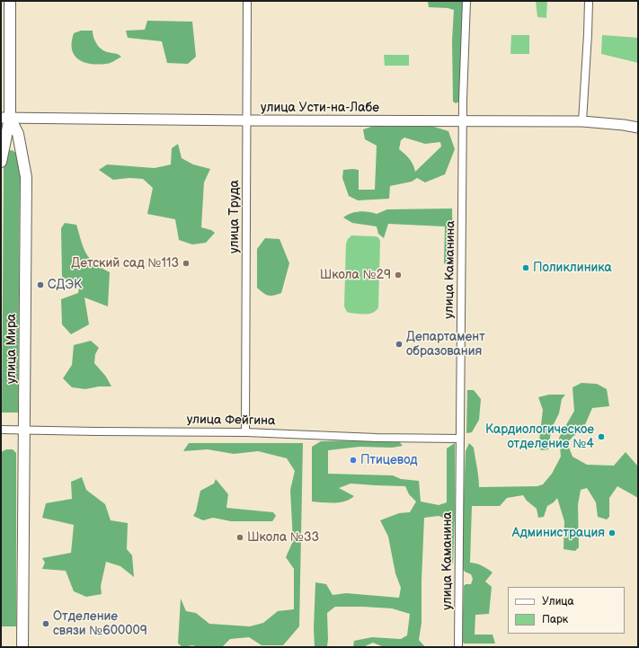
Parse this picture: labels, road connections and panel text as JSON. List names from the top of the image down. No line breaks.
{"streets":{"main road":["улица Мира"],"street":["улица Усти-на-Лабе","улица Труда","улица Каманина","улица Фейгина"]},"crossings":[["улица Усти-на-Лабе","улица Труда"],["улица Усти-на-Лабе","улица Каманина"],["улица Усти-на-Лабе","улица Мира"],["улица Труда","улица Фейгина"],["улица Каманина","улица Фейгина"],["улица Мира","улица Фейгина"]],"places":["Детский сад №113","Поликлиника","Школа №29","СДЭК","Департамент образования","Кардиологическое отделение №4","Птицевод","Администрация","Школа №33","Отделение связи №600009"],"legend":["Улица","Парк"]}
